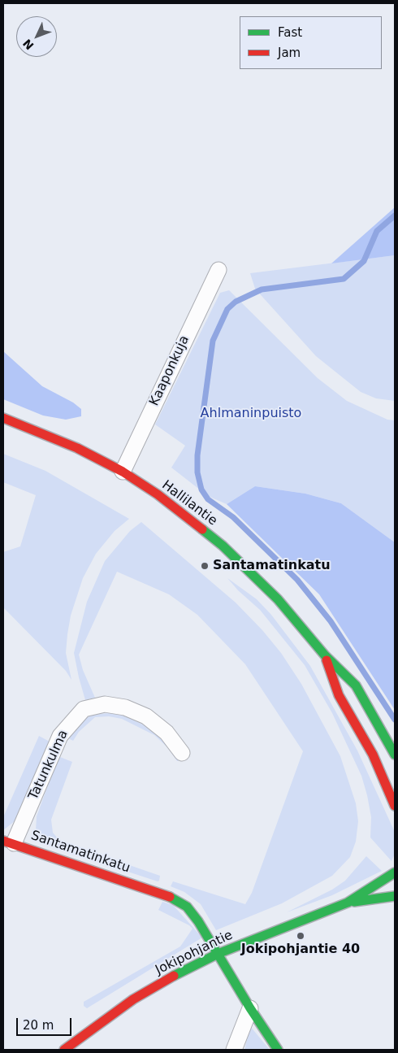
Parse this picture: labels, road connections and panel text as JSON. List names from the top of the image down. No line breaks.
{"streets":{"main road":["Hallilantie","Santamatinkatu","Jokipohjantie"],"street":["Kaaponkuja","Tatunkulma"]},"crossings":[["Kaaponkuja","Hallilantie"],["Tatunkulma","Santamatinkatu"],["Santamatinkatu","Jokipohjantie"]],"parks":["Ahlmaninpuisto"],"places":["Santamatinkatu","Jokipohjantie 40"],"legend":["Fast","Jam"],"scale_bar":"20 m","north":"bottom left"}
